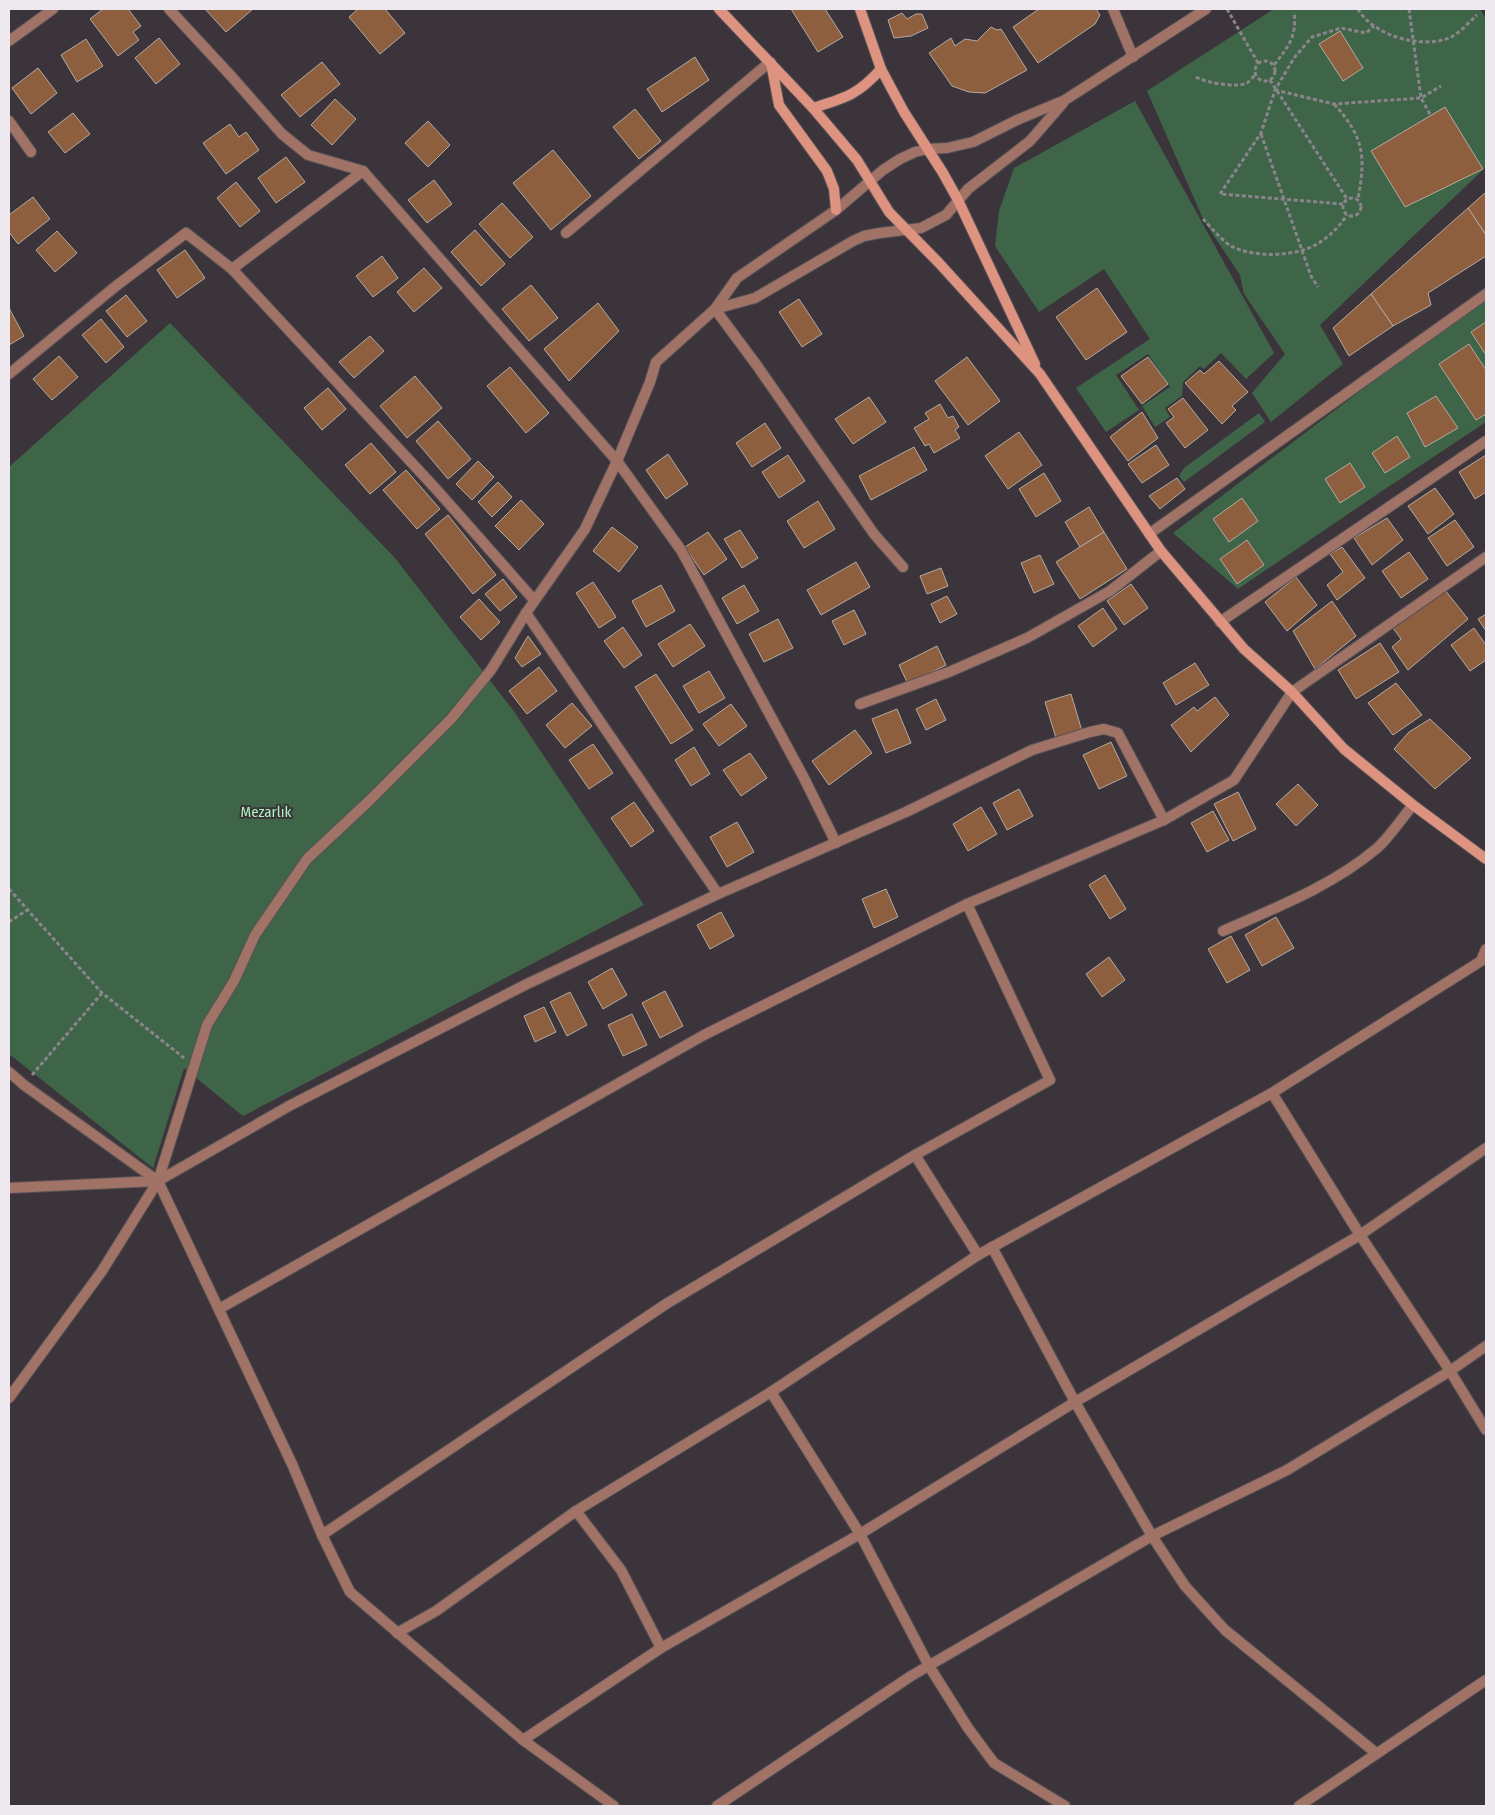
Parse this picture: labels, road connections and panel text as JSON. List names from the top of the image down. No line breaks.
{"parks":["Mezarlık"]}
